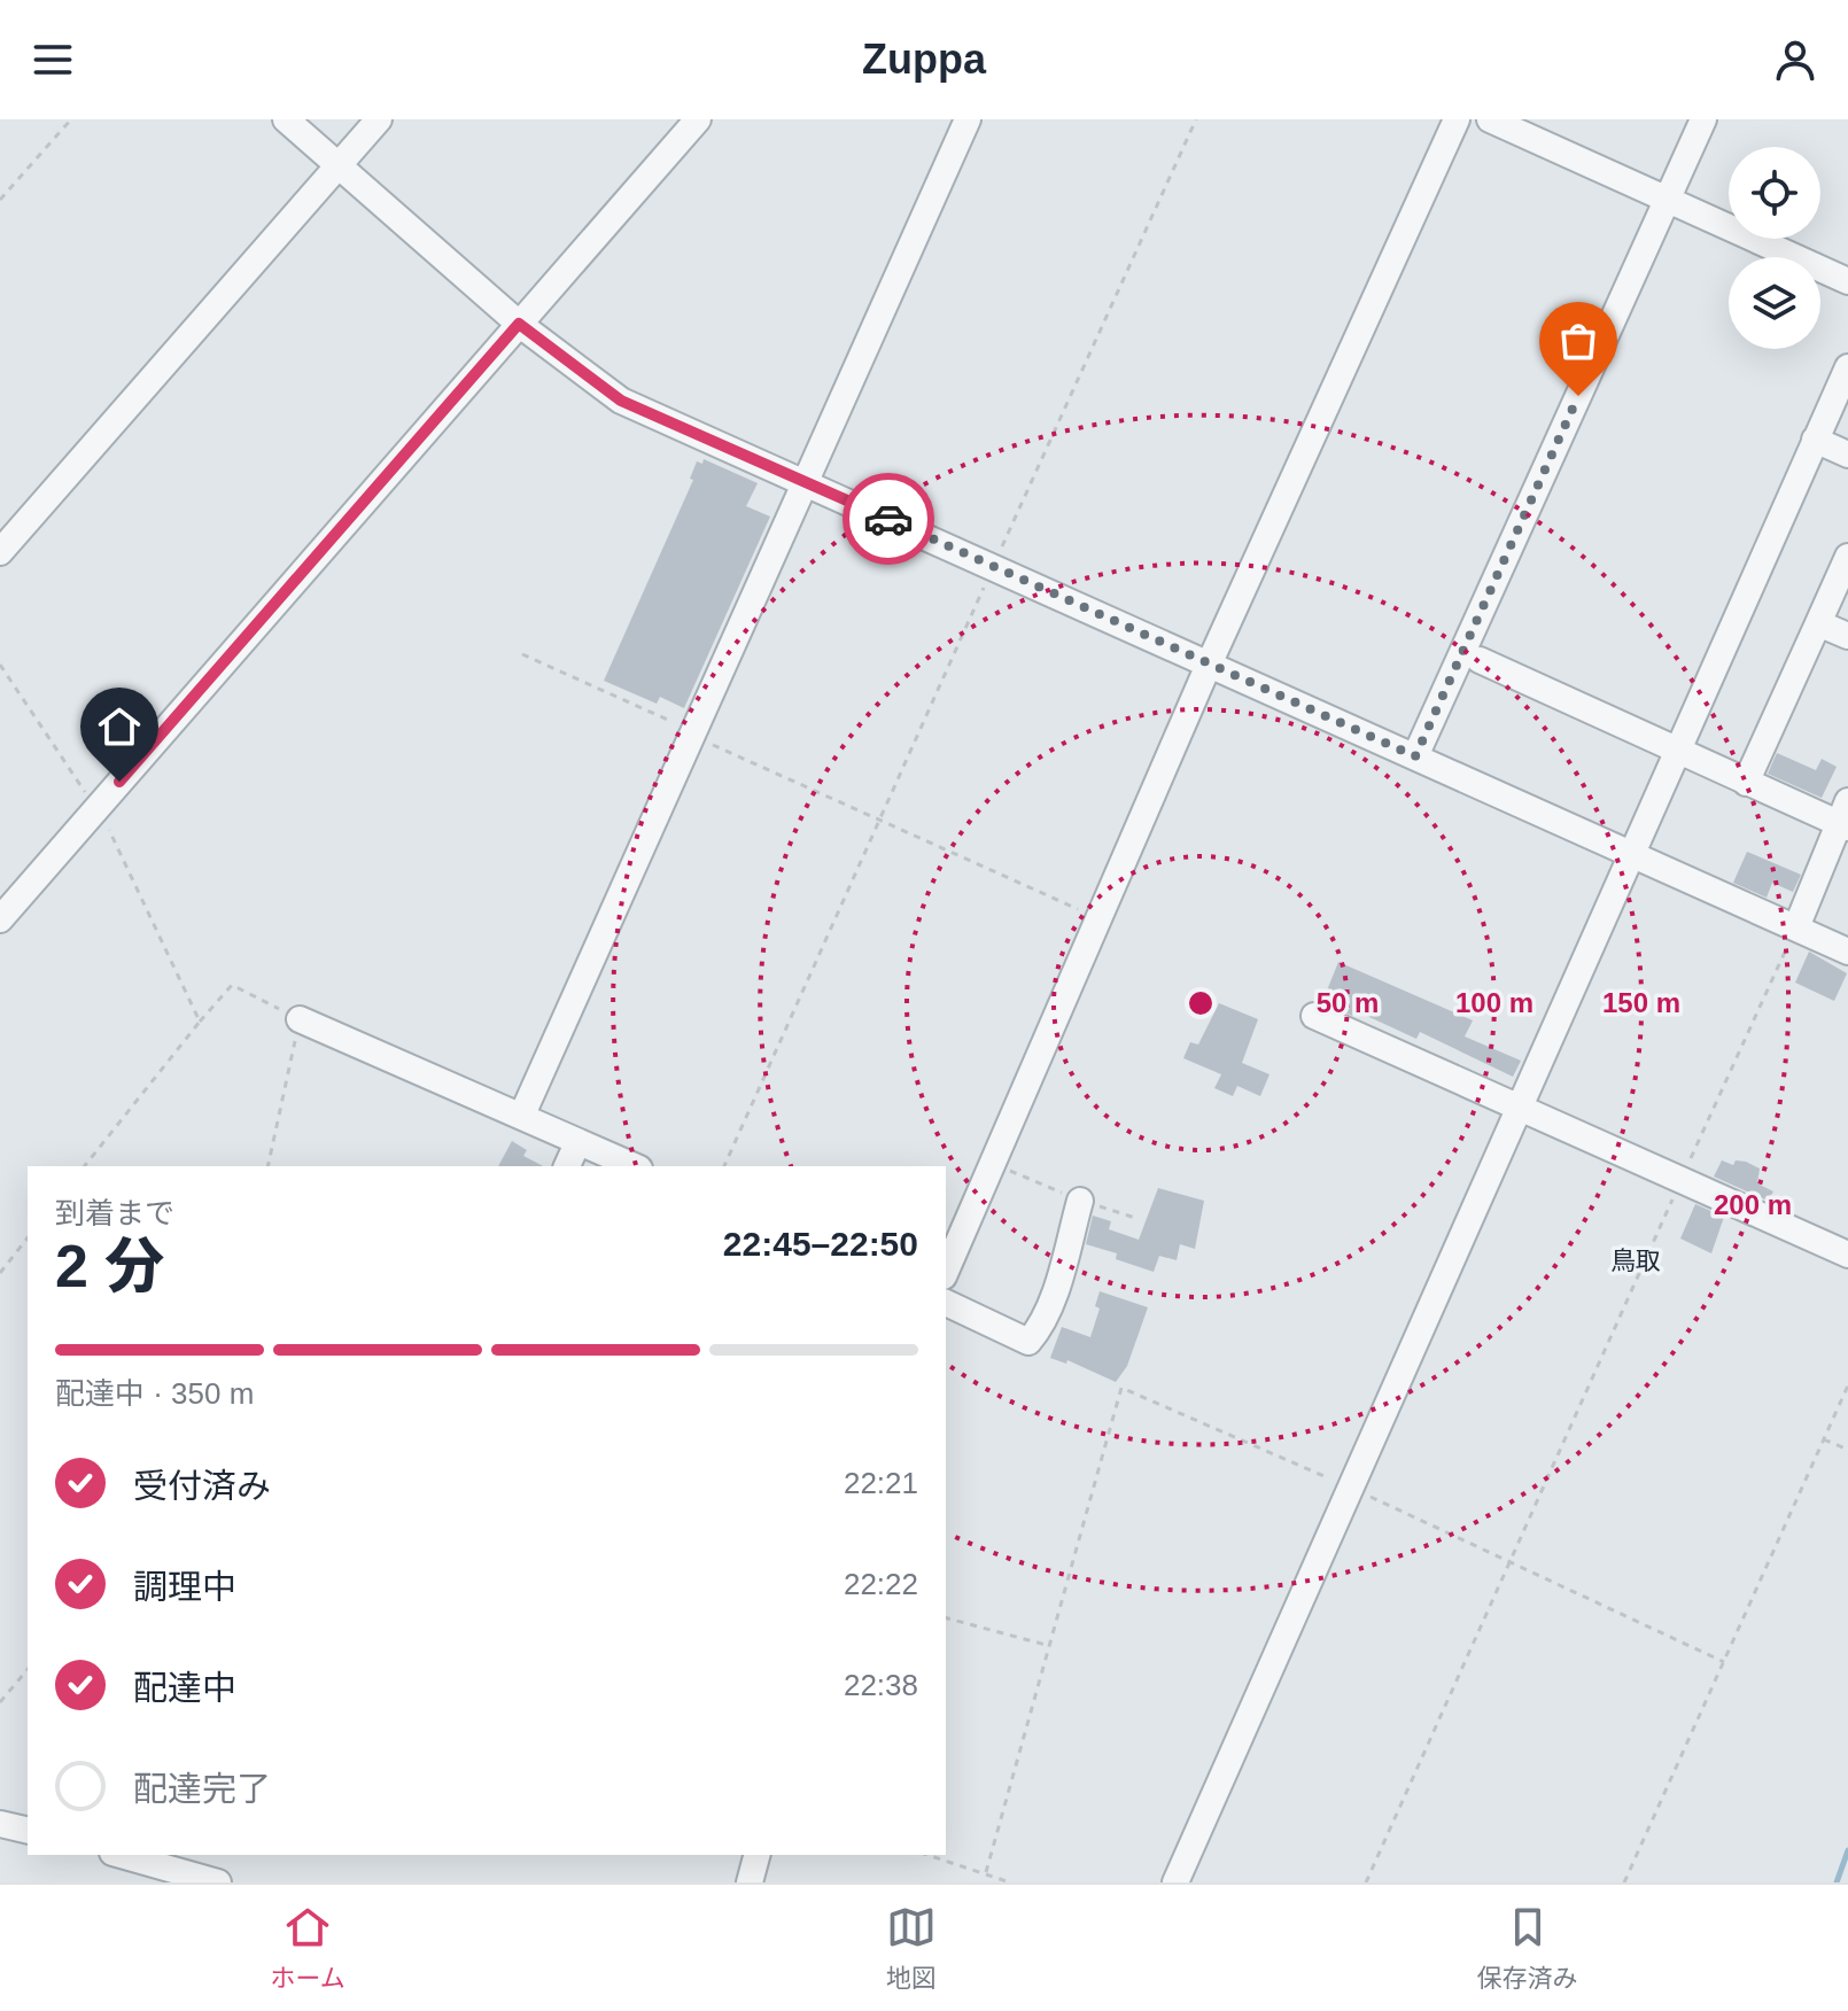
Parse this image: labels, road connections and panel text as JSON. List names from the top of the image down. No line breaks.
{"districts":["鳥取"],"page":{"header":"Zuppa","heading":["2 分","到着まで","22:45–22:50"],"bar":"配達中 · 350 m","list":[["受付済み","22:21"],["調理中","22:22"],["配達中","22:38"],"配達完了"],"tabs":["ホーム","地図","保存済み"]},"rings":["50 m","100 m","150 m","200 m"]}
